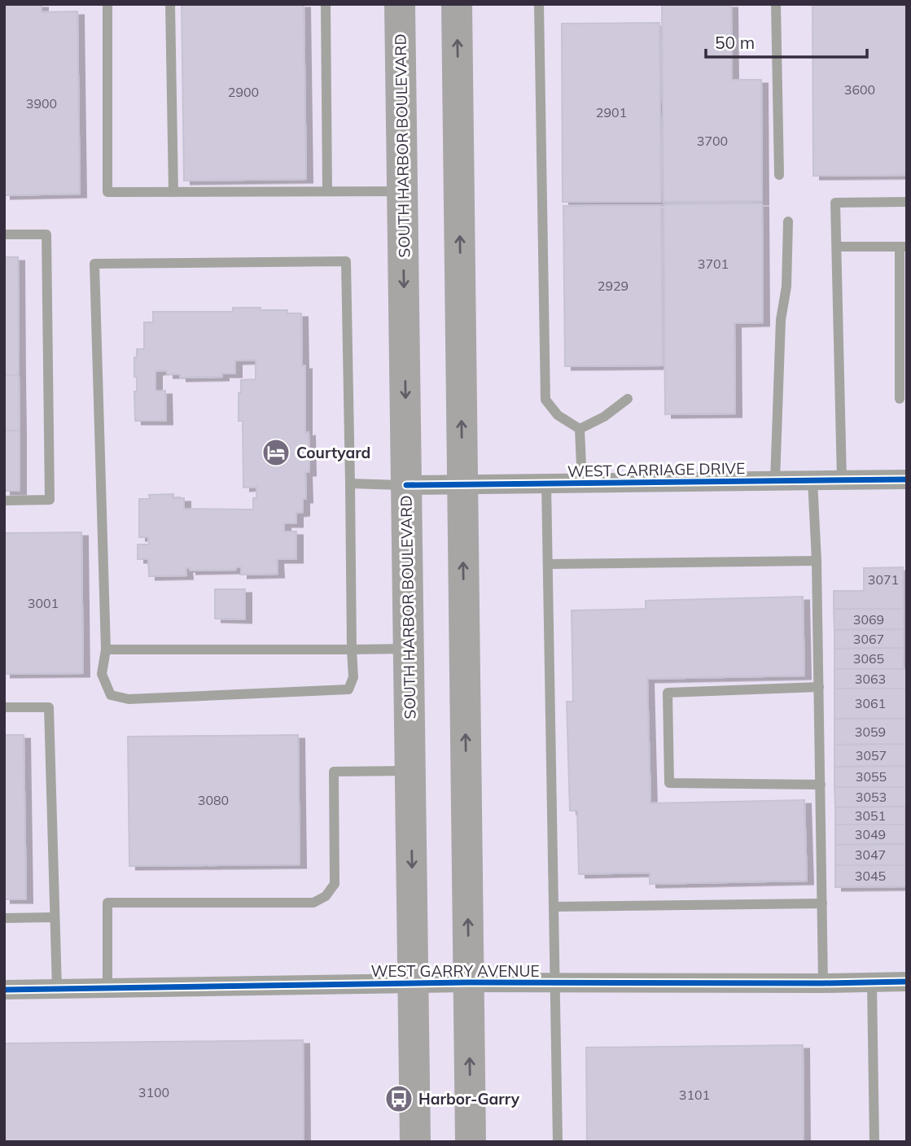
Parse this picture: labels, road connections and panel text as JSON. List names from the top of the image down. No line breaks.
{"streets":{"main road":["SOUTH HARBOR BOULEVARD"],"street":["WEST CARRIAGE DRIVE","WEST GARRY AVENUE"]},"crossings":[["SOUTH HARBOR BOULEVARD","WEST CARRIAGE DRIVE"],["SOUTH HARBOR BOULEVARD","WEST GARRY AVENUE"]],"places":{"hotel":["Courtyard"],"bus stop":["Harbor-Garry"]},"house_numbers":["3600","2900","3900","2901","3700","3701","2929","3071","3001","3069","3067","3065","3063","3061","3059","3057","3055","3053","3080","3051","3049","3047","3045","3100","3101"],"scale_bar":"50 m"}
